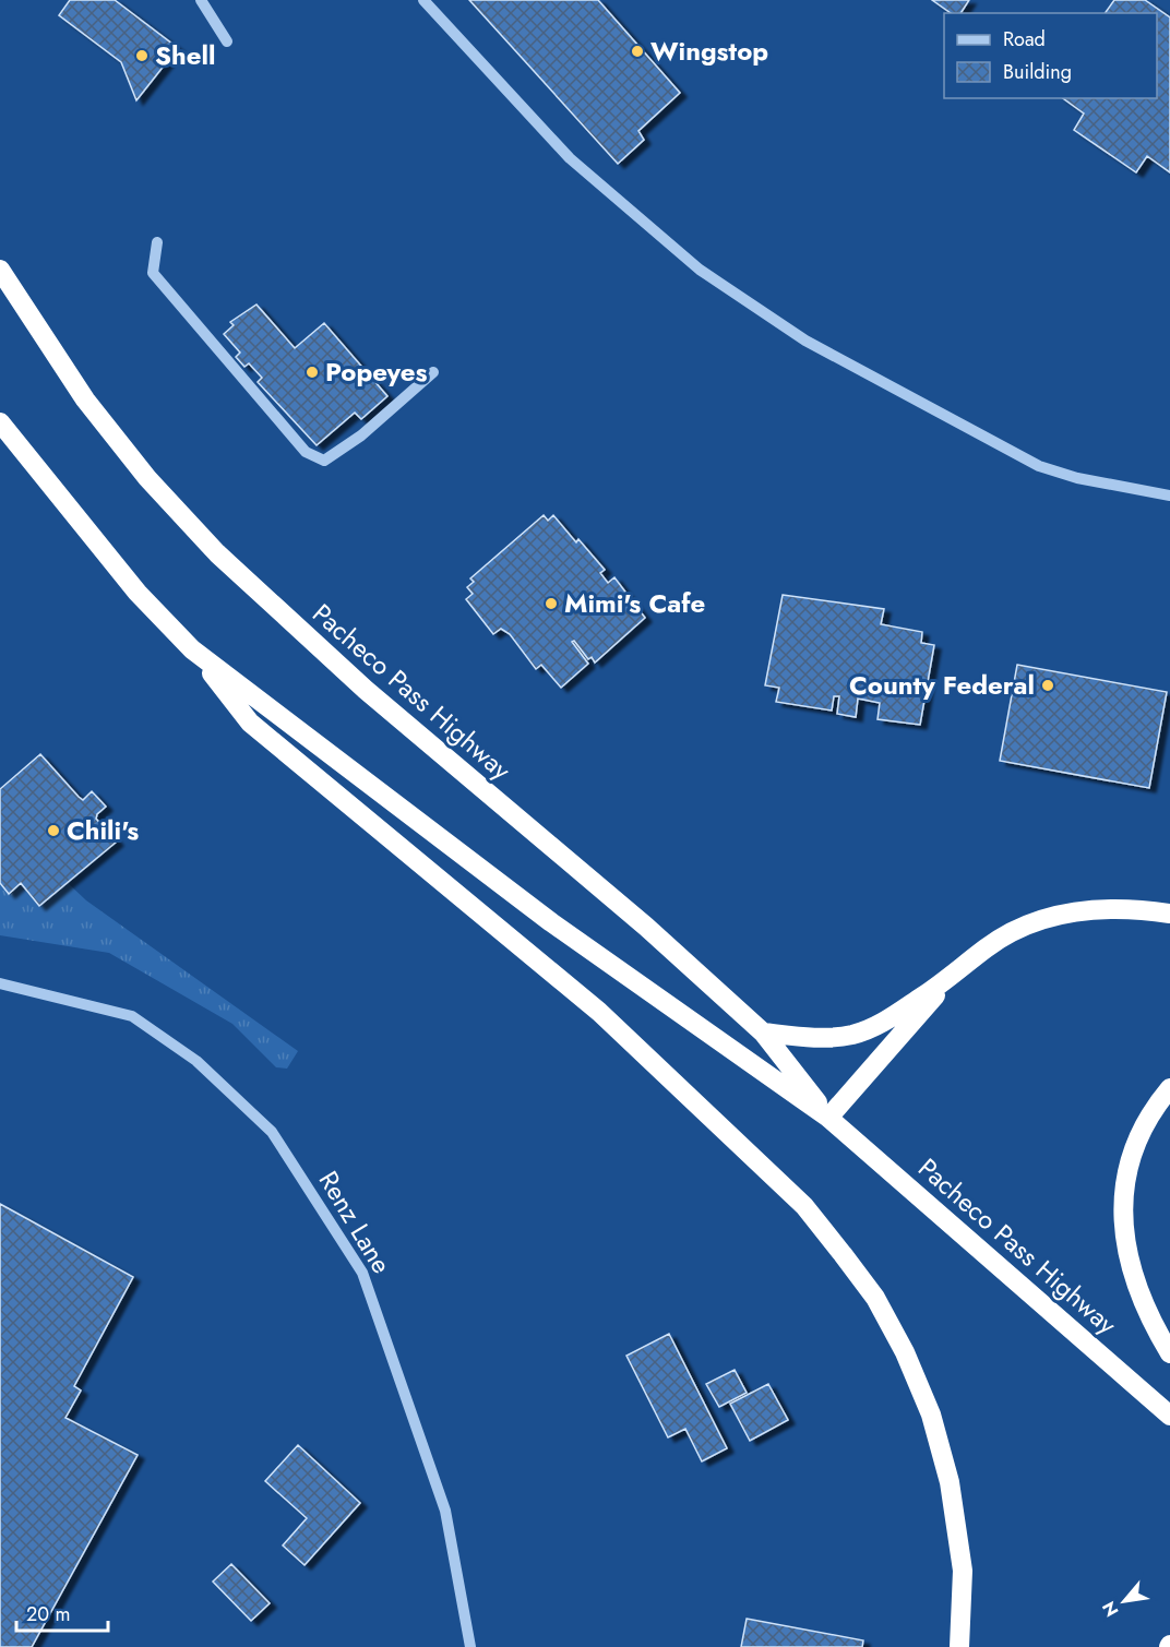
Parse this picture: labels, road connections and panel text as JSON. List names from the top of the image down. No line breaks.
{"streets":{"highway":["Pacheco Pass Highway"],"street":["Renz Lane"]},"places":["Wingstop","Shell","Popeyes","Mimi's Cafe","County Federal","Chili's"],"legend":["Road","Building"],"scale_bar":"20 m","north":"bottom left"}
